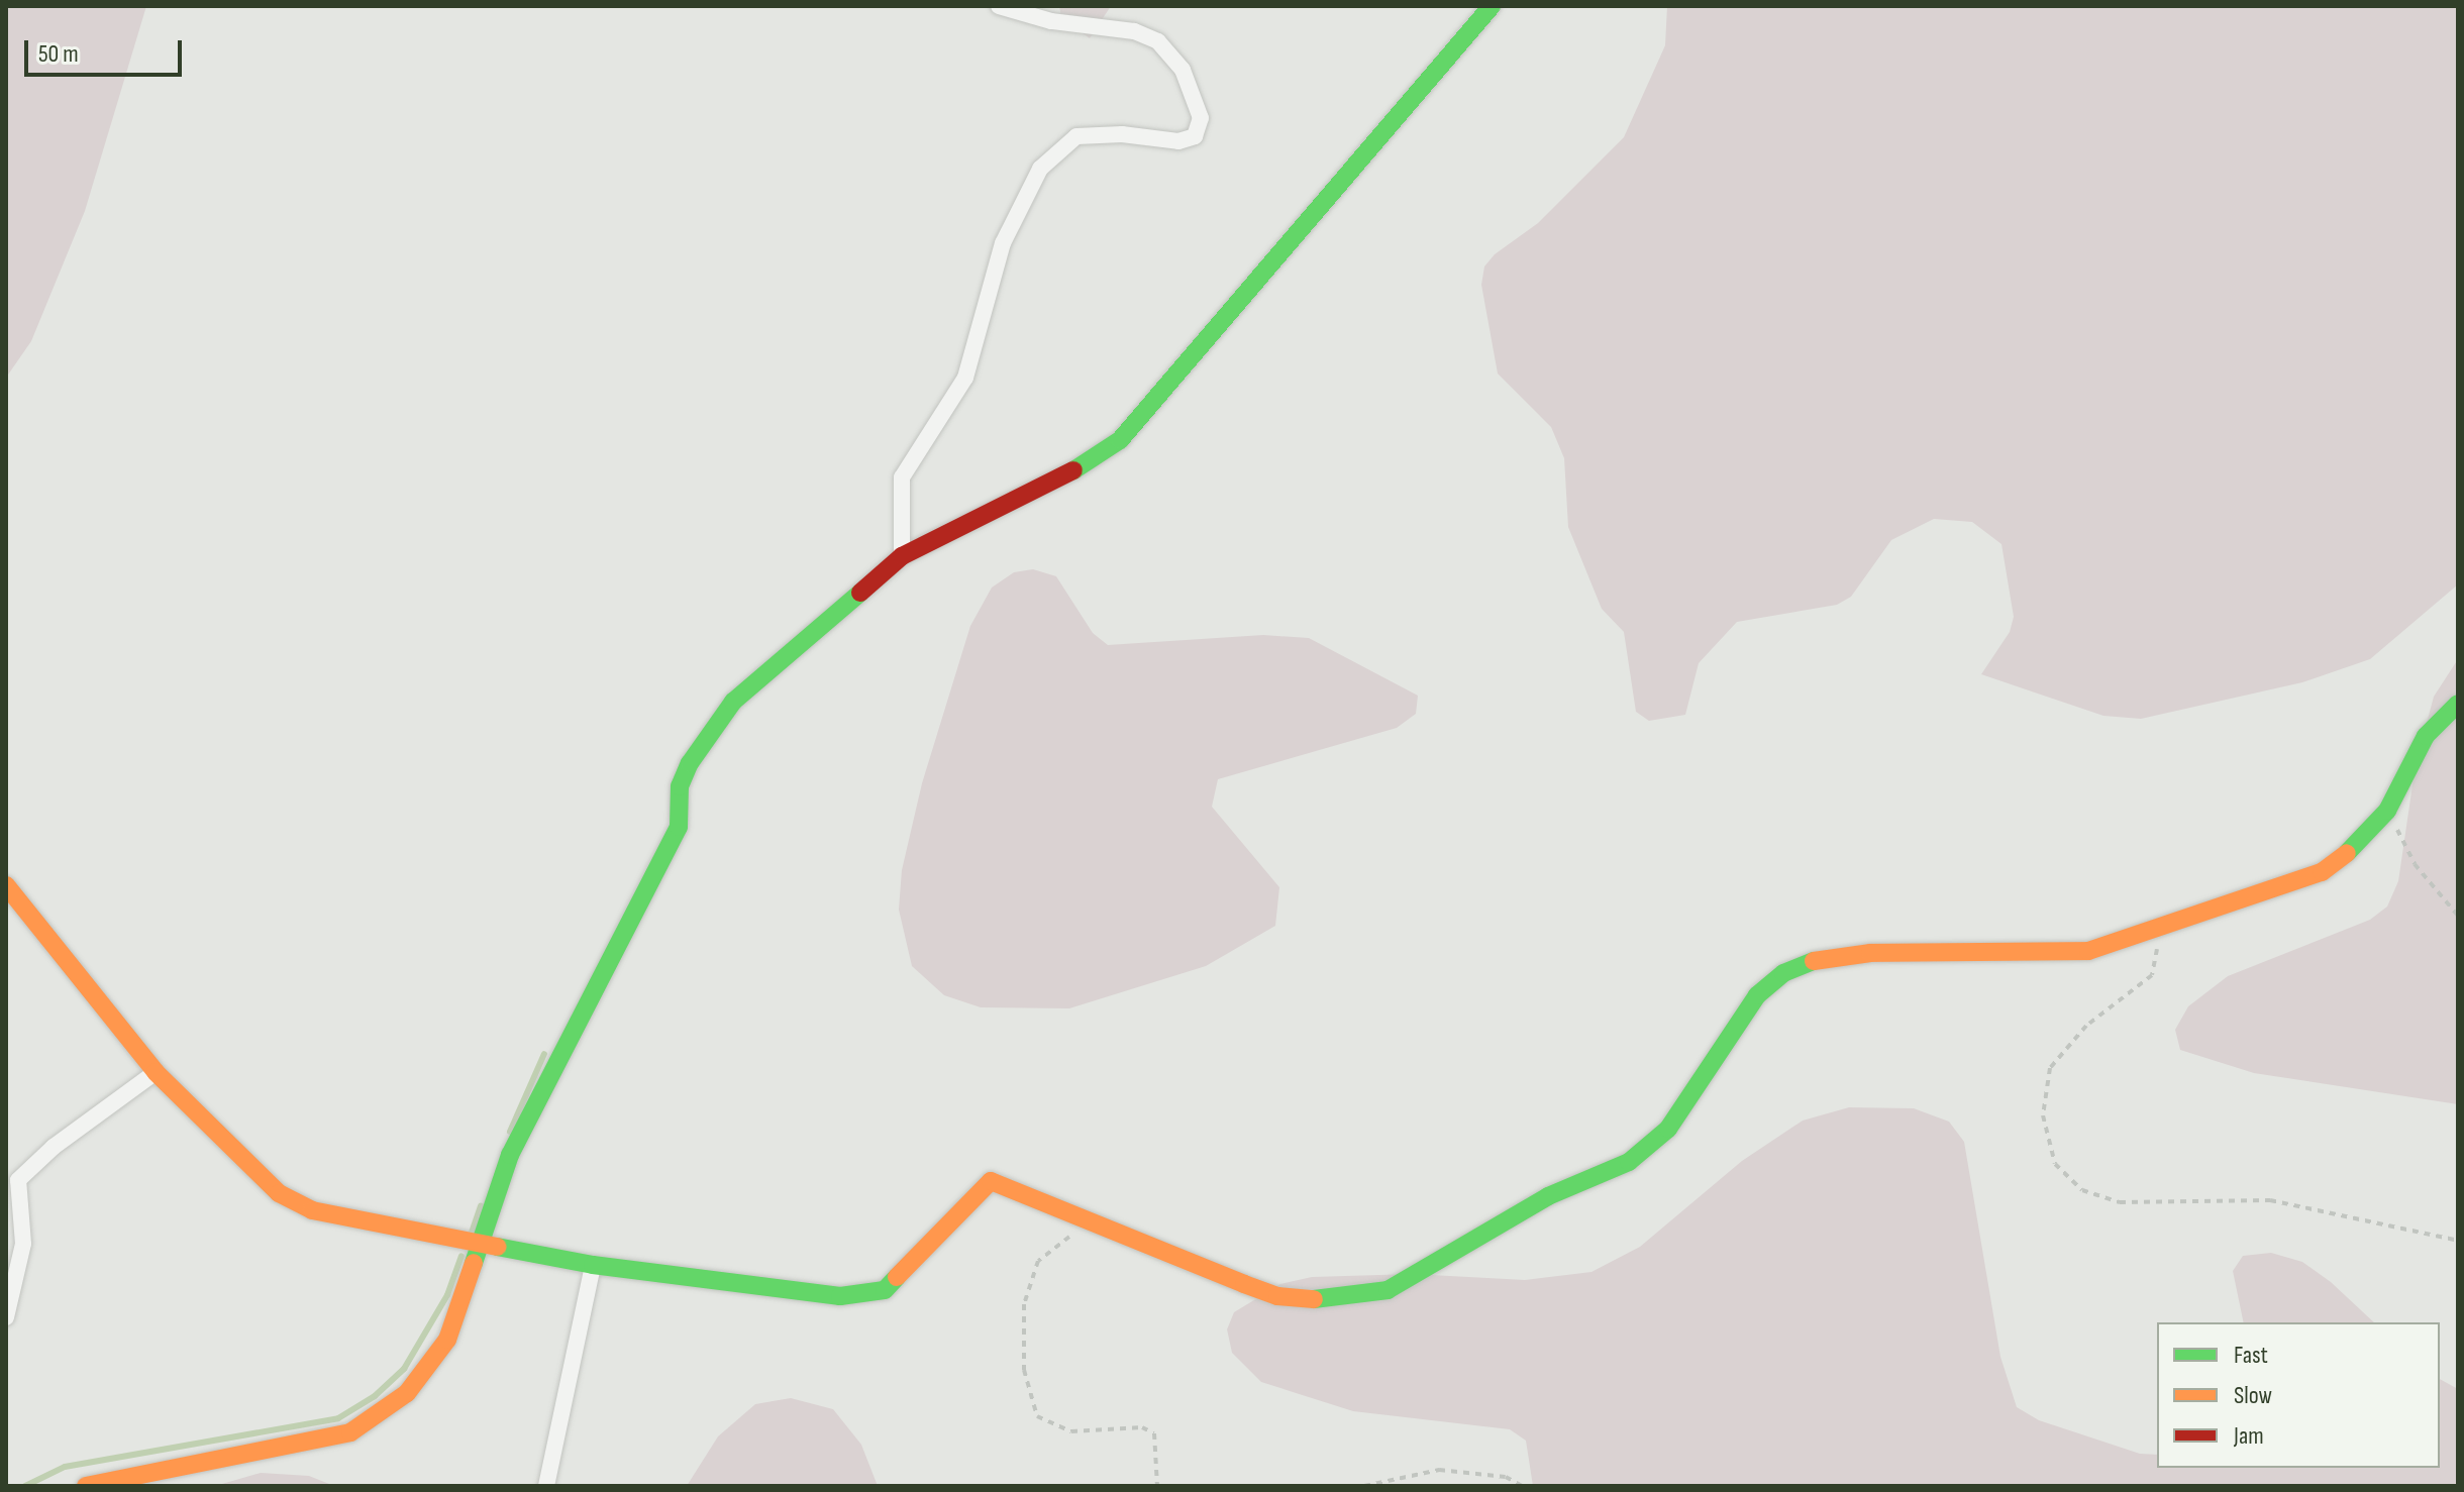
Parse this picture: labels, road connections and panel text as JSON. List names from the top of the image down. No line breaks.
{"legend":["Fast","Slow","Jam"],"scale_bar":"50 m"}
